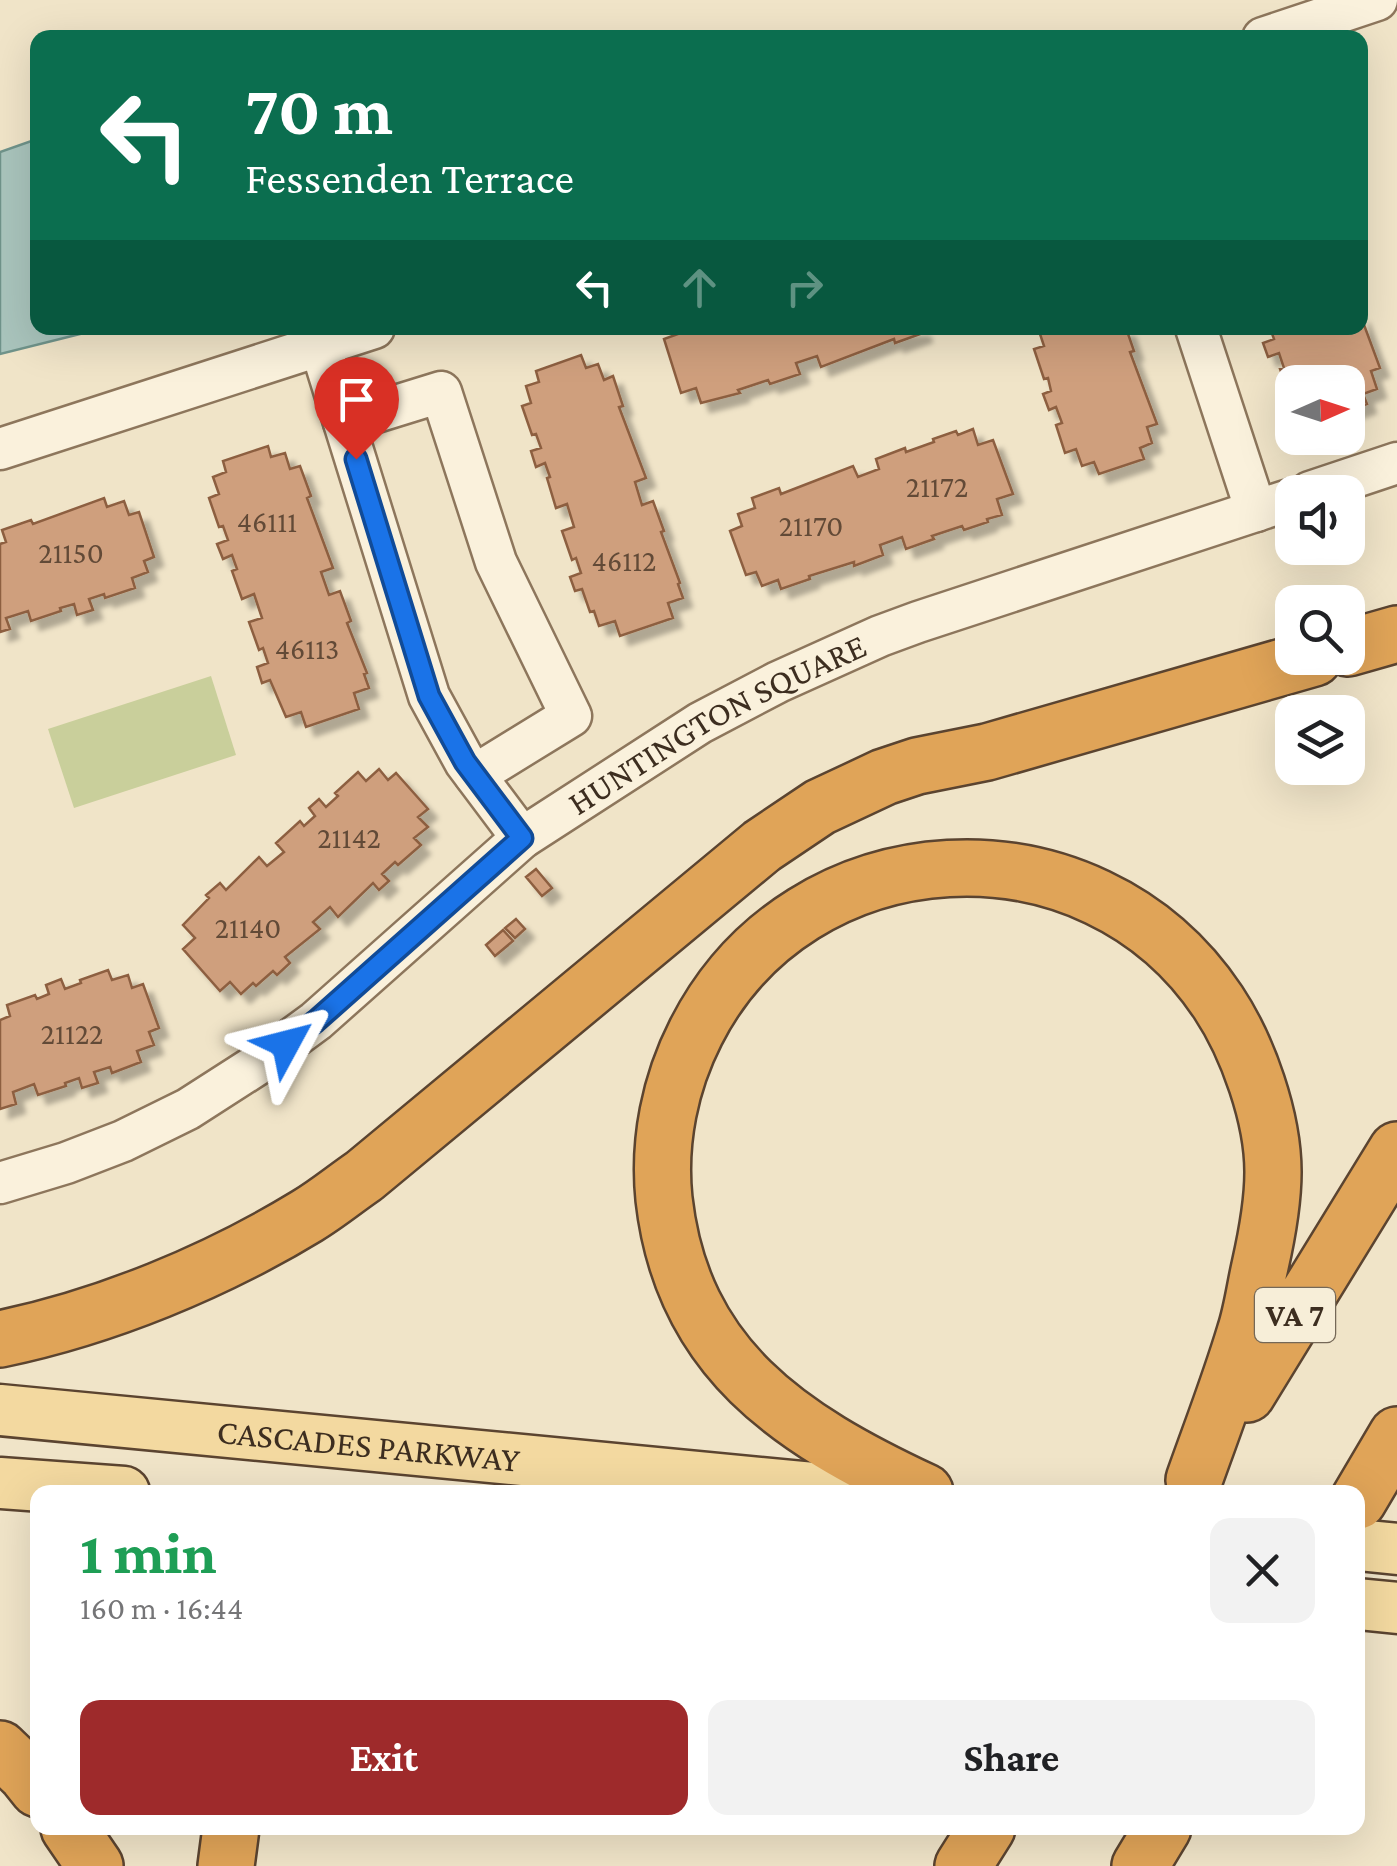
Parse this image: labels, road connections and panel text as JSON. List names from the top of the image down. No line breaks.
{"streets":{"highway":["VA 7"],"main road":["CASCADES PARKWAY"],"street":["HUNTINGTON SQUARE"]},"house_numbers":["21172","46111","21170","21150","46112","46113","21142","21140","21122"],"north":"right","page":{"turn":["70 m","Fessenden Terrace"],"heading":["1 min","160 m · 16:44"],"buttons":["Exit","Share"]}}
